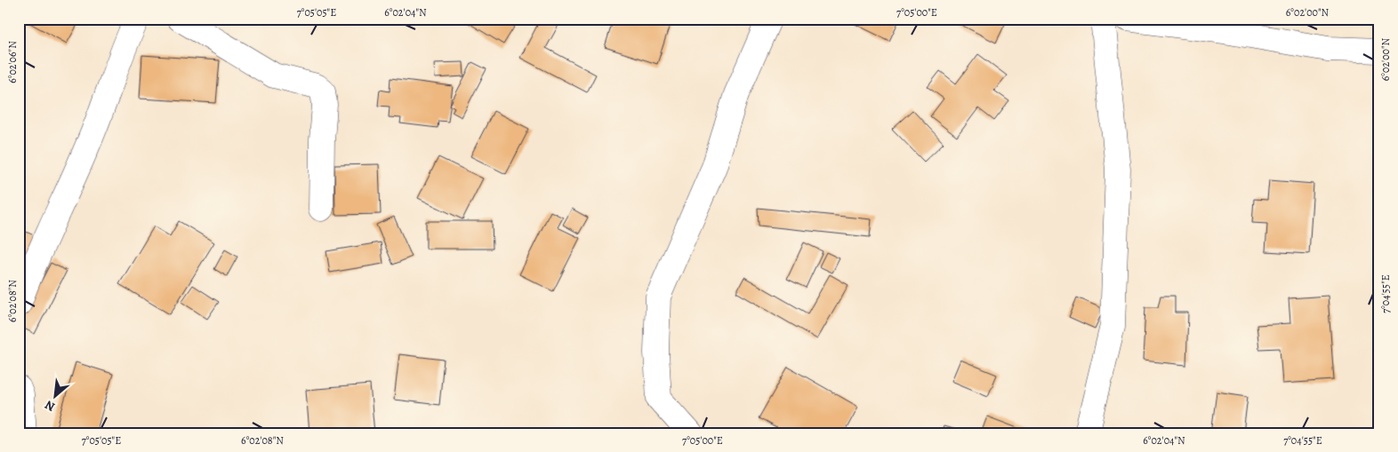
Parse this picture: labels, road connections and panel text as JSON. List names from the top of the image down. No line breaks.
{"north":"bottom left","coordinates":["7°05'05\"E","6°02'04\"N","7°05'00\"E","6°02'00\"N","6°02'06\"N","7°04'55\"E","6°02'08\"N"]}
